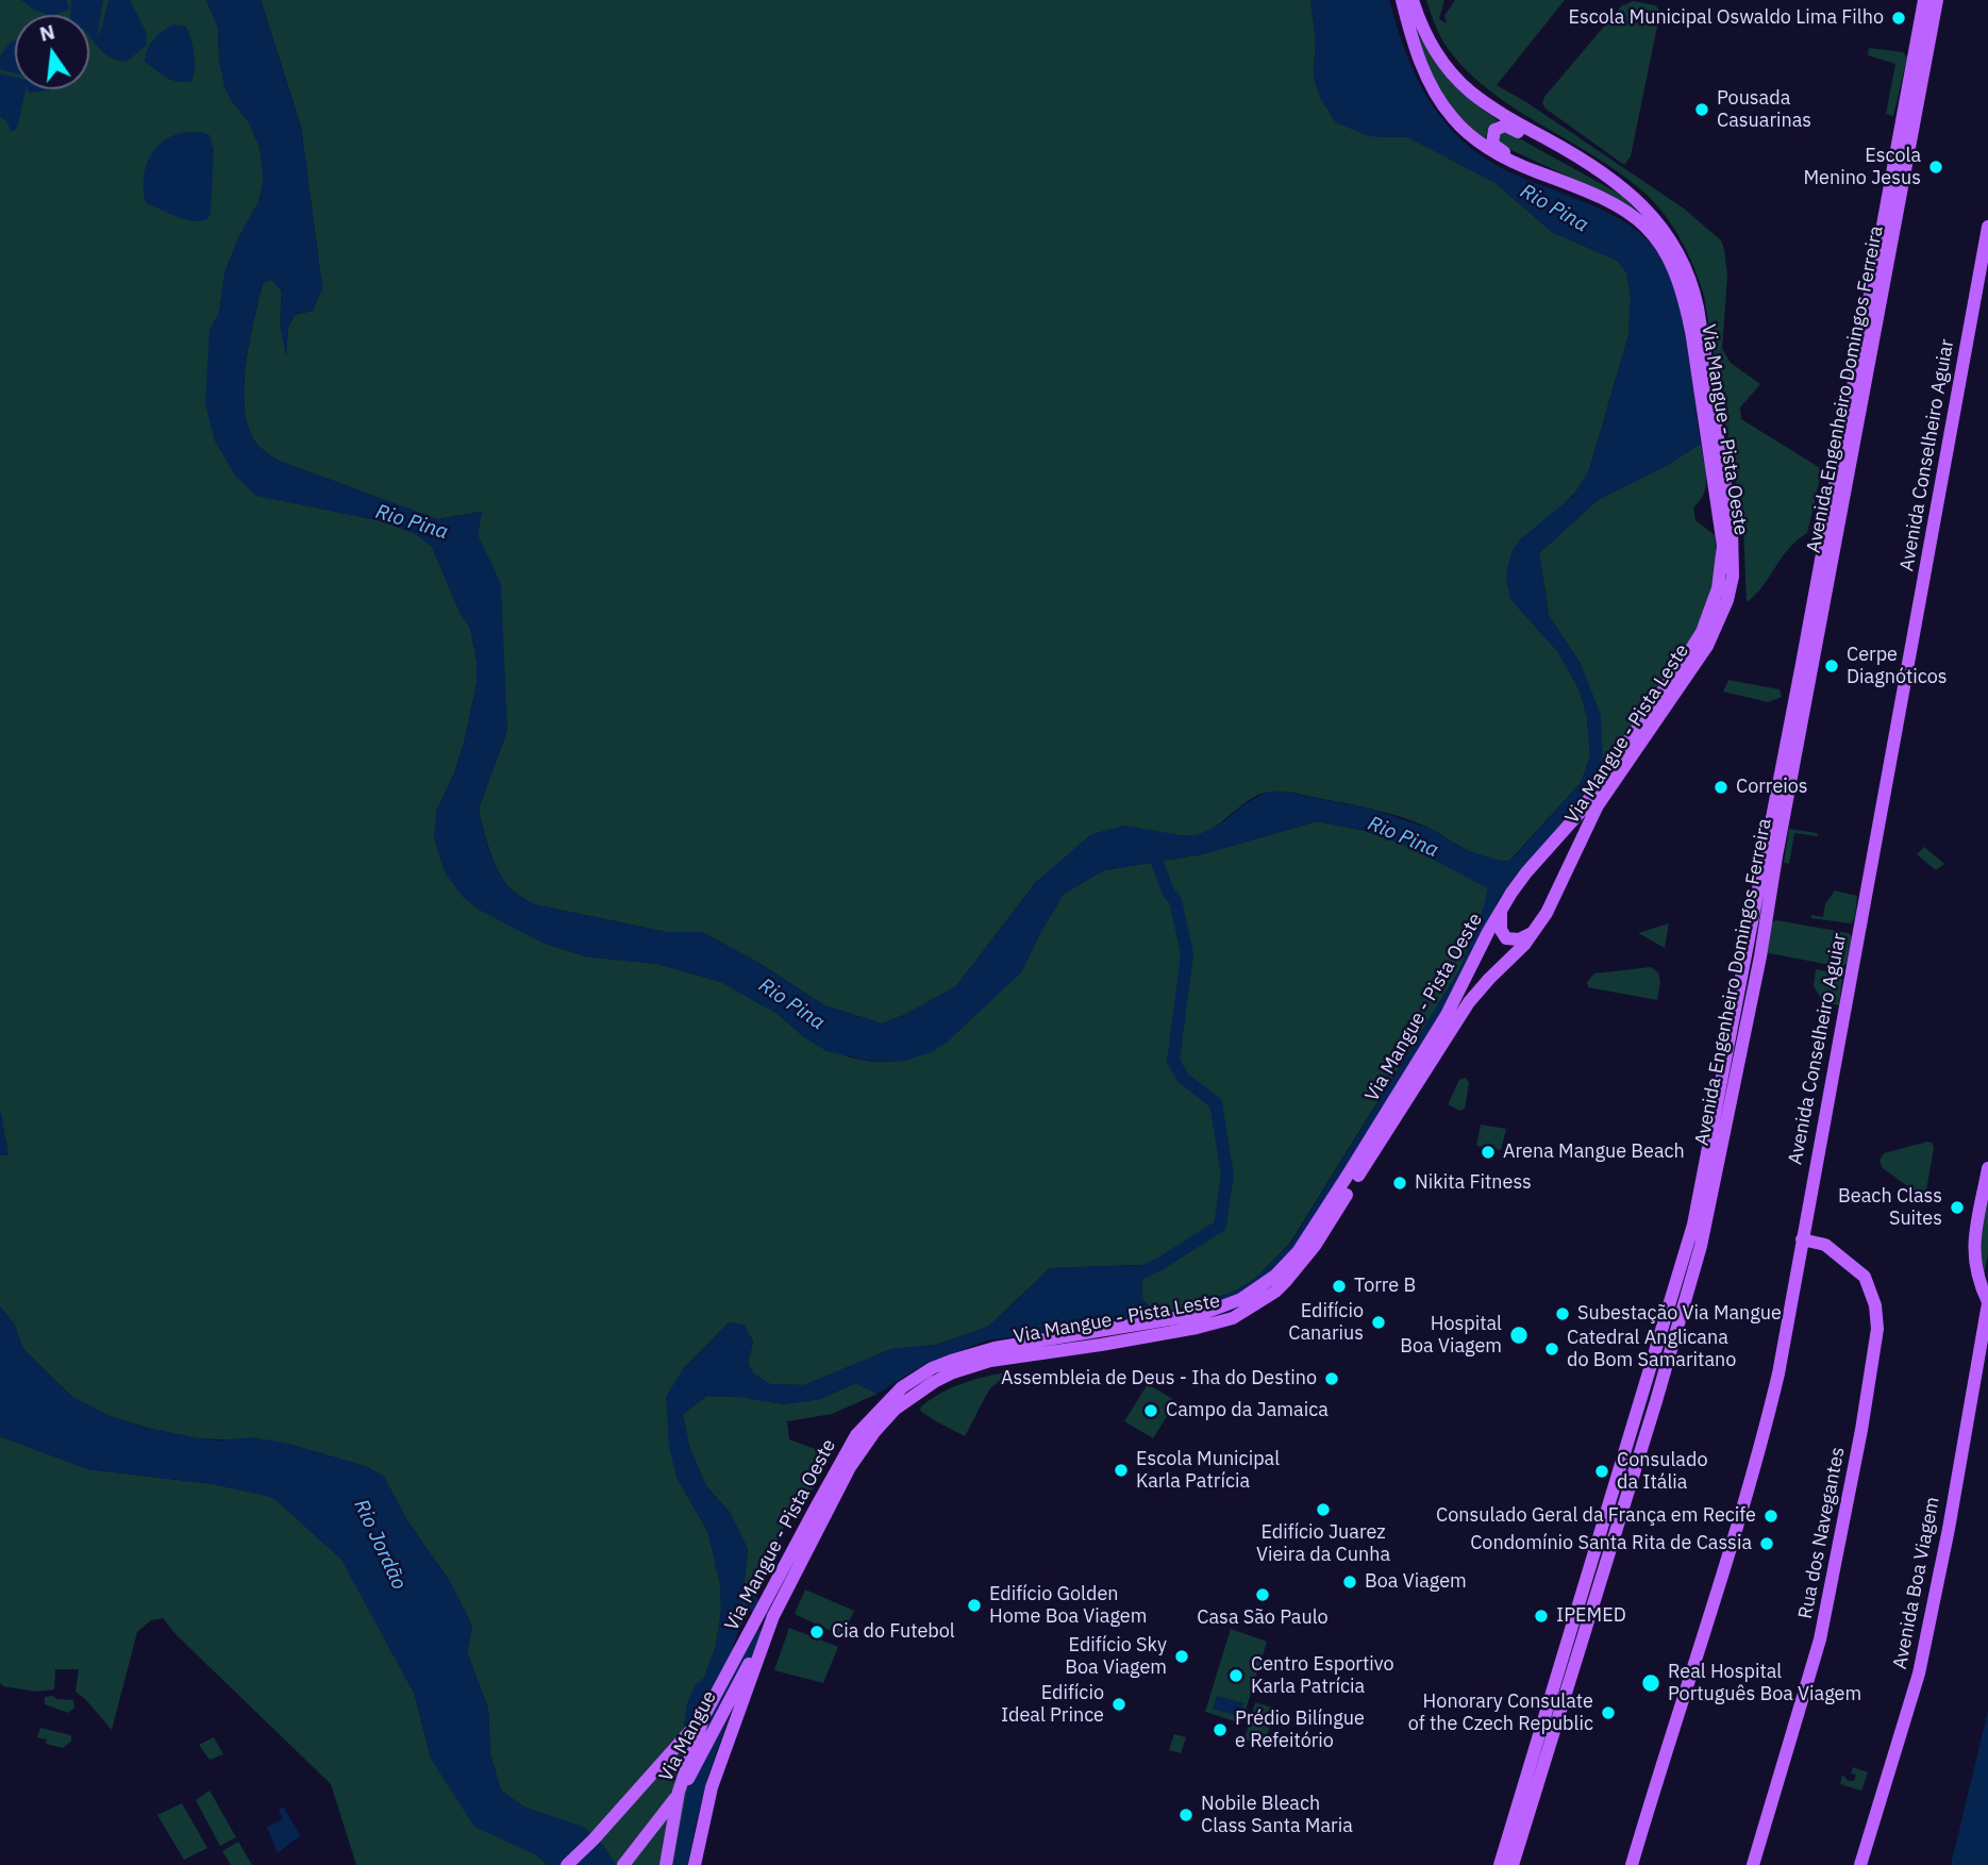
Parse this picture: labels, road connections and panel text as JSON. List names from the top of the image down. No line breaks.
{"streets":{"main road":["Avenida Engenheiro Domingos Ferreira","Via Mangue - Pista Oeste","Avenida Conselheiro Aguiar","Via Mangue - Pista Leste","Rua dos Navegantes","Avenida Boa Viagem","Via Mangue"]},"crossings":[["Via Mangue - Pista Oeste","Via Mangue"],["Avenida Conselheiro Aguiar","Rua dos Navegantes"],["Via Mangue - Pista Leste","Via Mangue"]],"water":["Rio Pina","Rio Jordão"],"places":["Escola Municipal Oswaldo Lima Filho","Pousada Casuarinas","Escola Menino Jesus","Cerpe Diagnóticos","Correios","Arena Mangue Beach","Nikita Fitness","Beach Class Suites","Torre B","Subestação Via Mangue","Edifício Canarius","Hospital Boa Viagem","Catedral Anglicana do Bom Samaritano","Assembleia de Deus - Iha do Destino","Campo da Jamaica","Escola Municipal Karla Patrícia","Consulado da Itália","Edifício Juarez Vieira da Cunha","Consulado Geral da França em Recife","Condomínio Santa Rita de Cassia","Boa Viagem","Casa São Paulo","Edifício Golden Home Boa Viagem","IPEMED","Cia do Futebol","Edifício Sky Boa Viagem","Centro Esportivo Karla Patrícia","Real Hospital Português Boa Viagem","Edifício Ideal Prince","Honorary Consulate of the Czech Republic","Prédio Bilíngue e Refeitório","Nobile Bleach Class Santa Maria"],"north":"top"}
